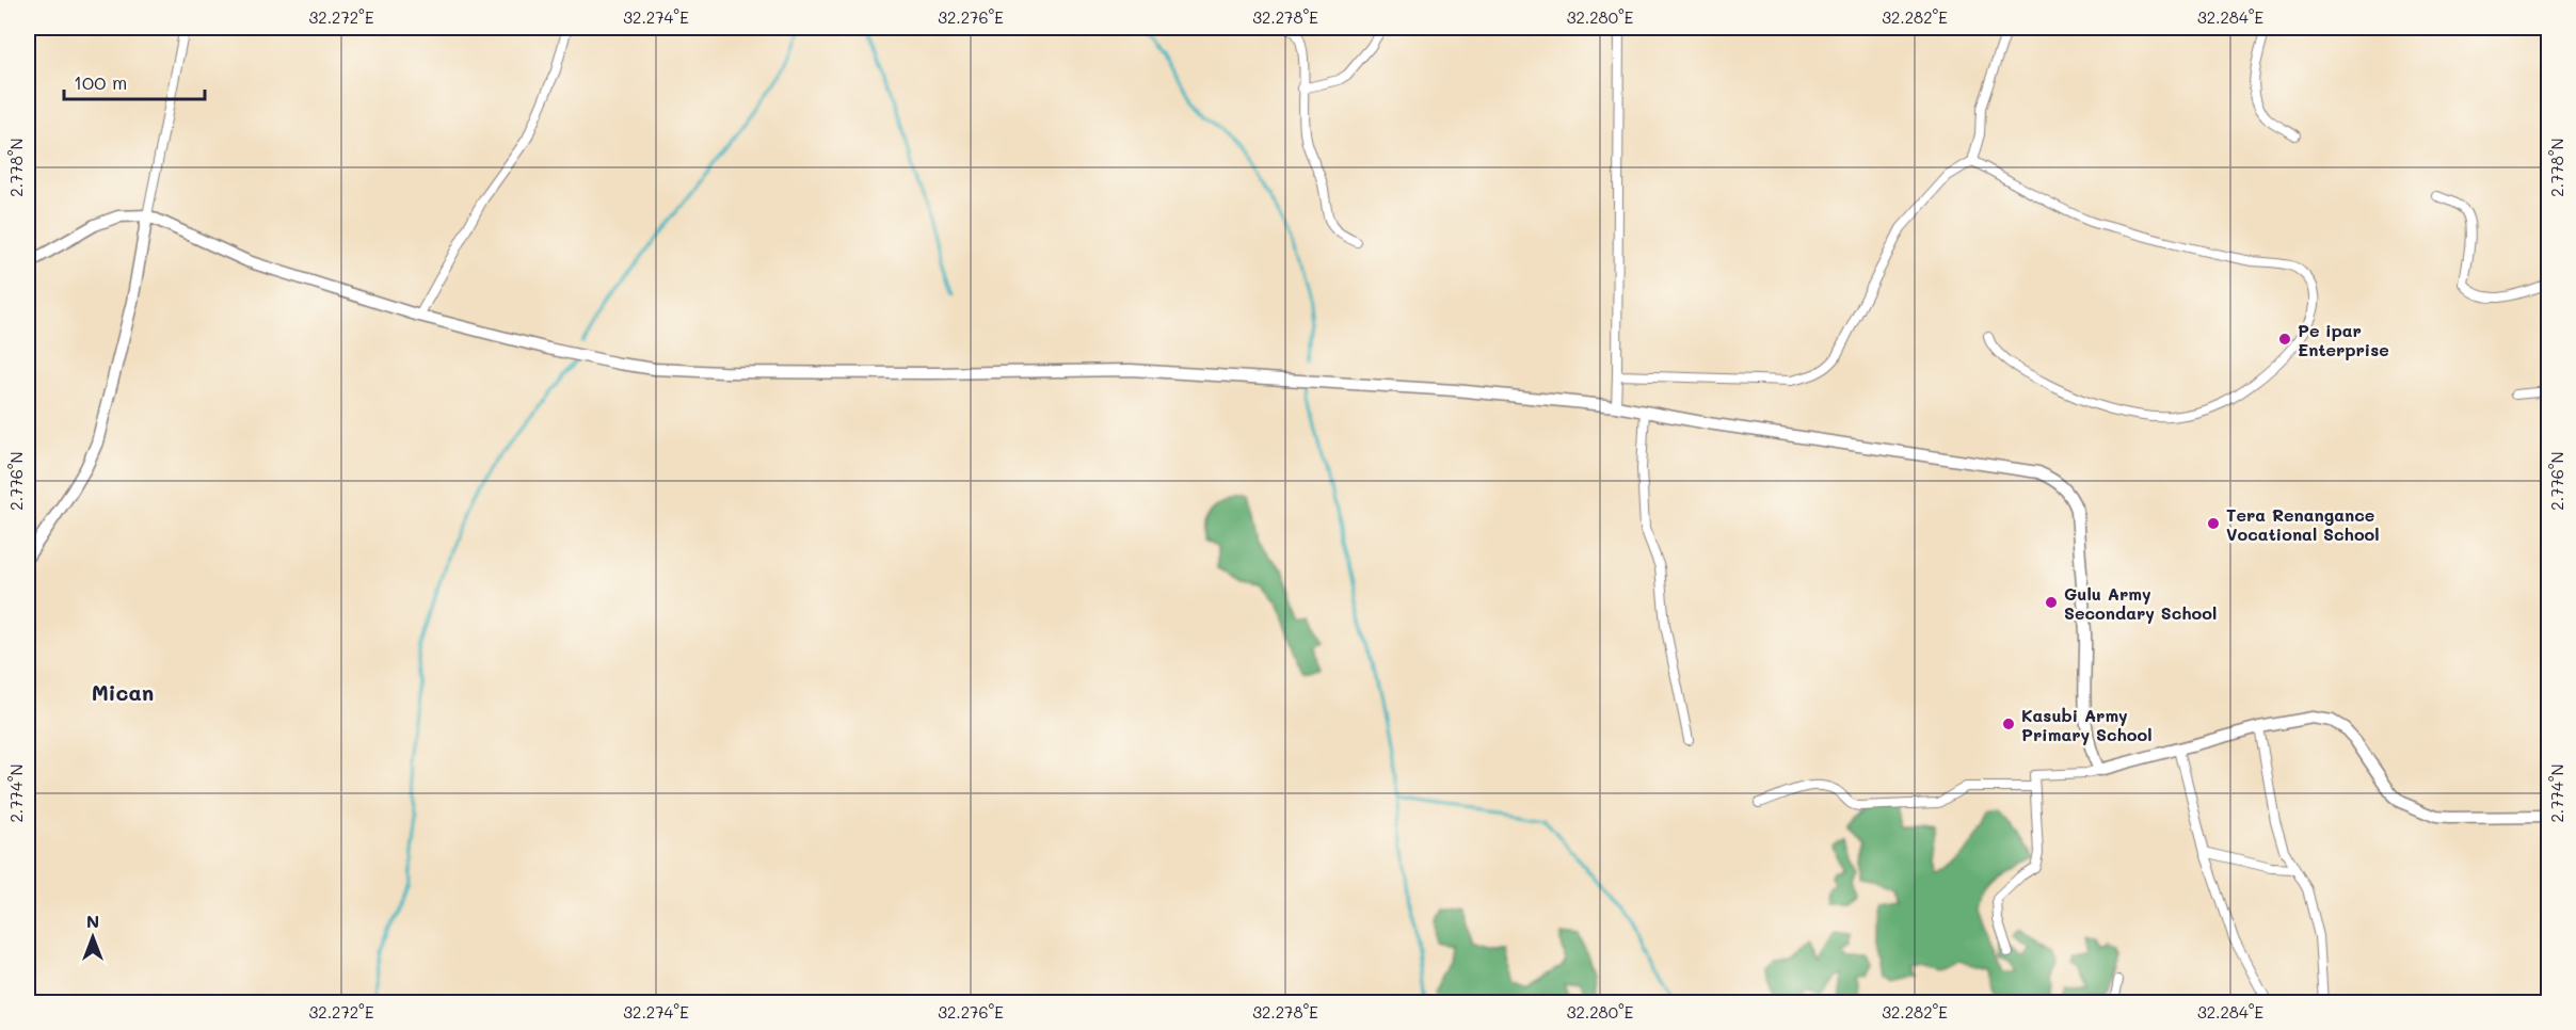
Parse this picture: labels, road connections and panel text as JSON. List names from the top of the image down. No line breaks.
{"districts":["Mican"],"places":["Pe ipar Enterprise","Tera Renangance Vocational School","Gulu Army Secondary School","Kasubi Army Primary School"],"scale_bar":"100 m","north":"top","coordinates":["32.272°E","32.274°E","32.276°E","32.278°E","32.280°E","32.282°E","32.284°E","2.778°N","2.776°N","2.774°N"]}
